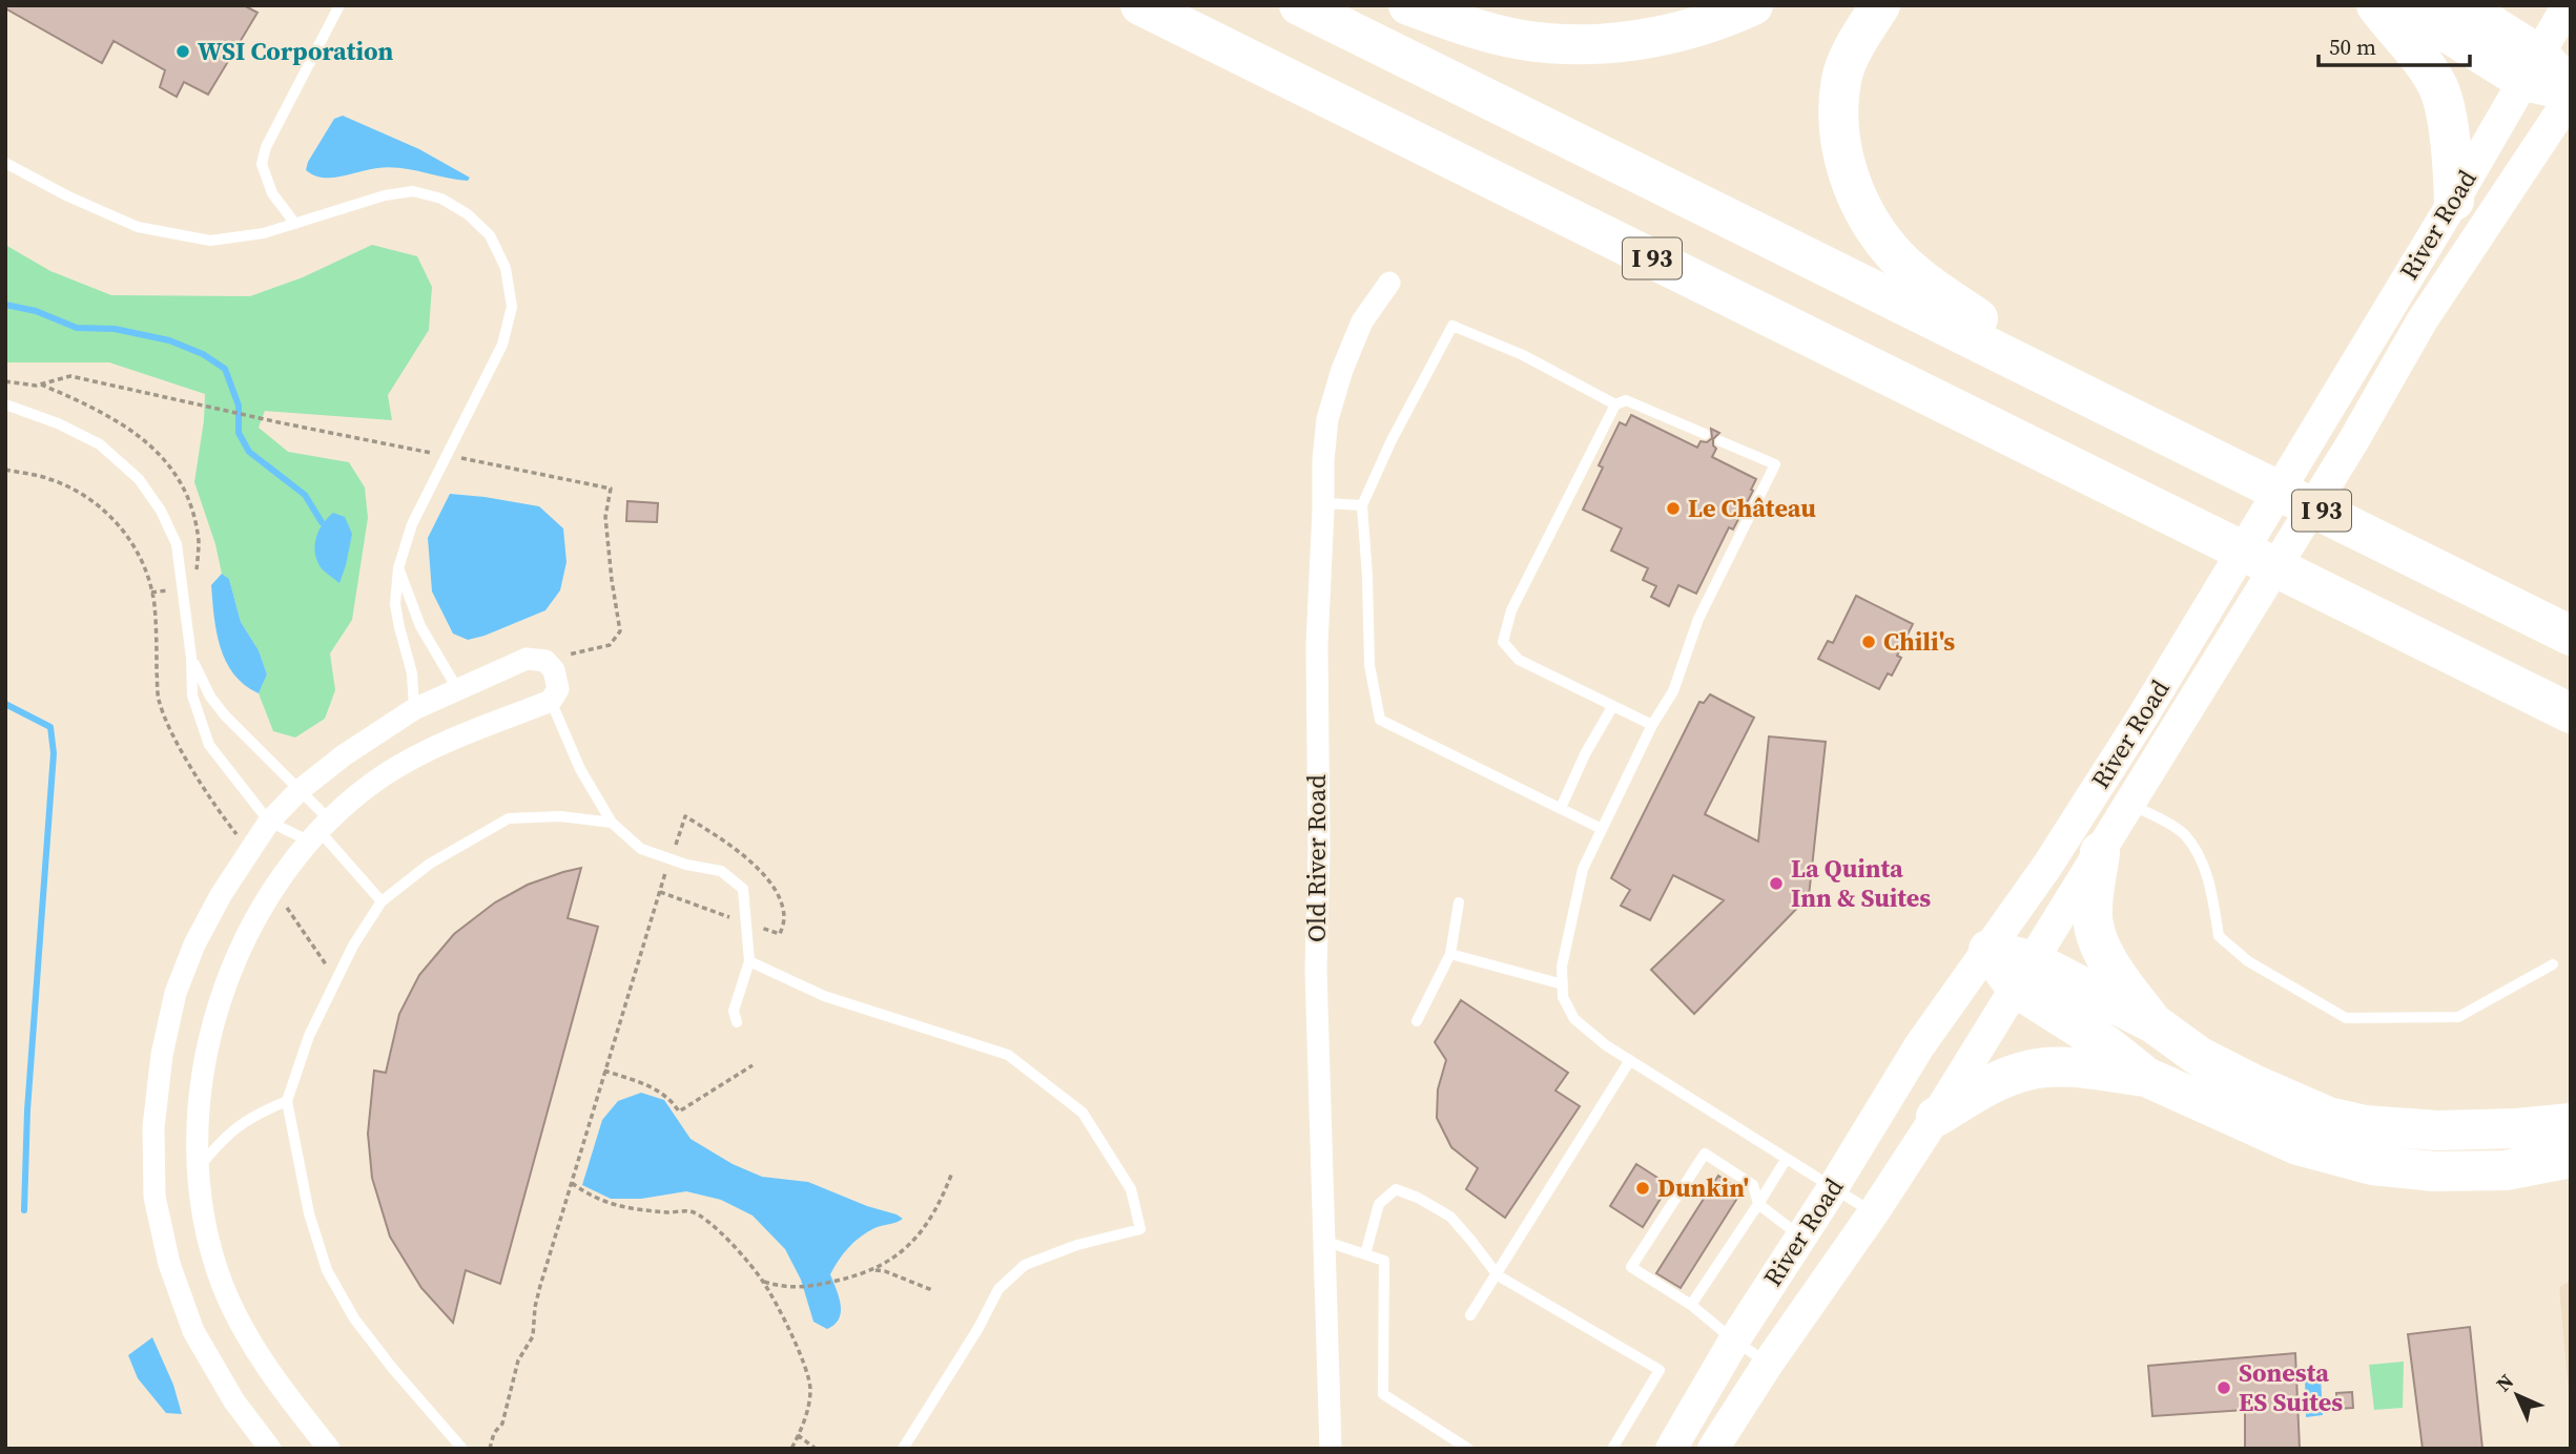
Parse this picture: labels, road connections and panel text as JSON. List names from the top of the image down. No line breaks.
{"streets":{"highway":["I 93"],"main road":["River Road"],"street":["Old River Road"]},"places":["WSI Corporation","Le Château","Chili's","La Quinta Inn & Suites","Dunkin'","Sonesta ES Suites"],"scale_bar":"50 m","north":"top left"}
